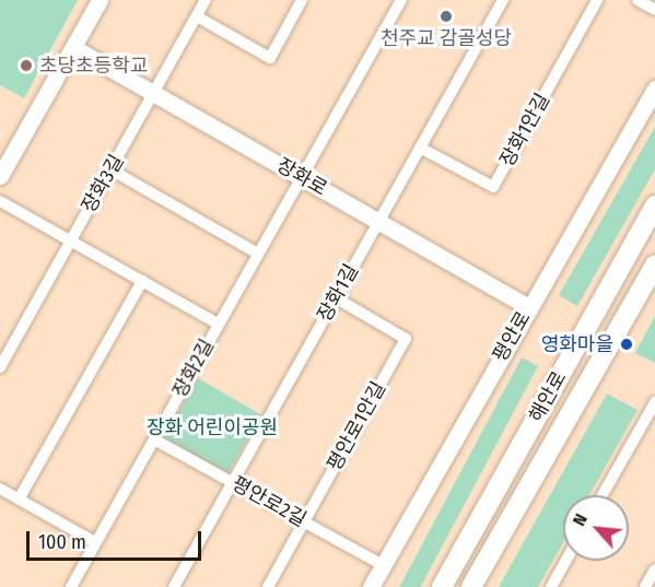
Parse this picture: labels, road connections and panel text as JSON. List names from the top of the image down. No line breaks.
{"streets":{"main road":["해안로"],"street":["장화1안길","장화로","장화3길","장화1길","평안로","장화2길","평안로1안길","평안로2길"]},"crossings":[["장화1안길","장화1길"],["장화로","장화3길"],["장화로","장화1길"],["장화로","평안로"],["장화로","장화2길"],["장화1길","평안로1안길"],["장화1길","평안로2길"],["평안로","평안로2길"],["장화2길","평안로2길"],["평안로1안길","평안로2길"]],"parks":["장화 어린이공원"],"places":["천주교 감골성당","초당초등학교","영화마을"],"scale_bar":"100 m","north":"top left"}
